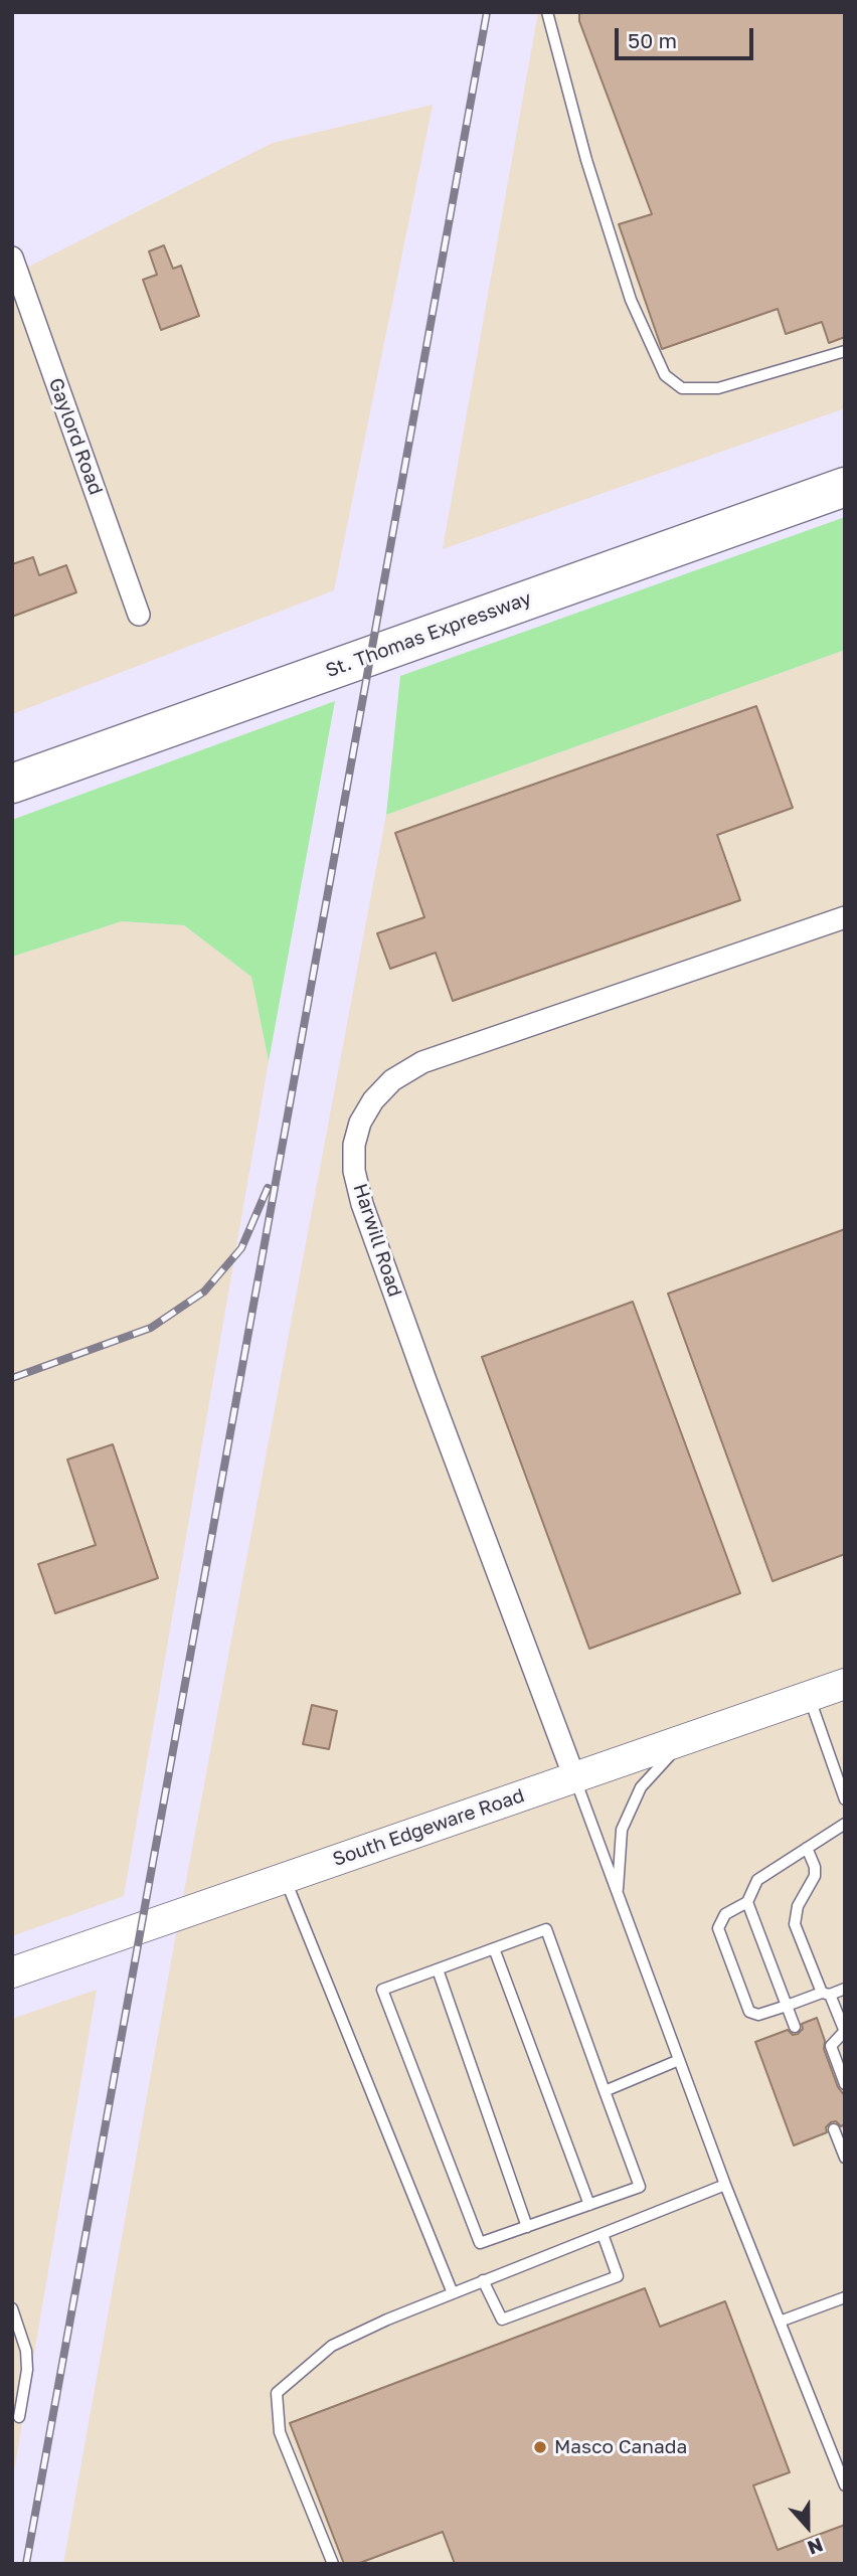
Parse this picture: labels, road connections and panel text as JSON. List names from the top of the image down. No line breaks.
{"streets":{"highway":["St. Thomas Expressway"],"main road":["South Edgeware Road"],"street":["Gaylord Road","Harwill Road"]},"crossings":[["Harwill Road","South Edgeware Road"]],"places":["Masco Canada"],"scale_bar":"50 m","north":"bottom"}
